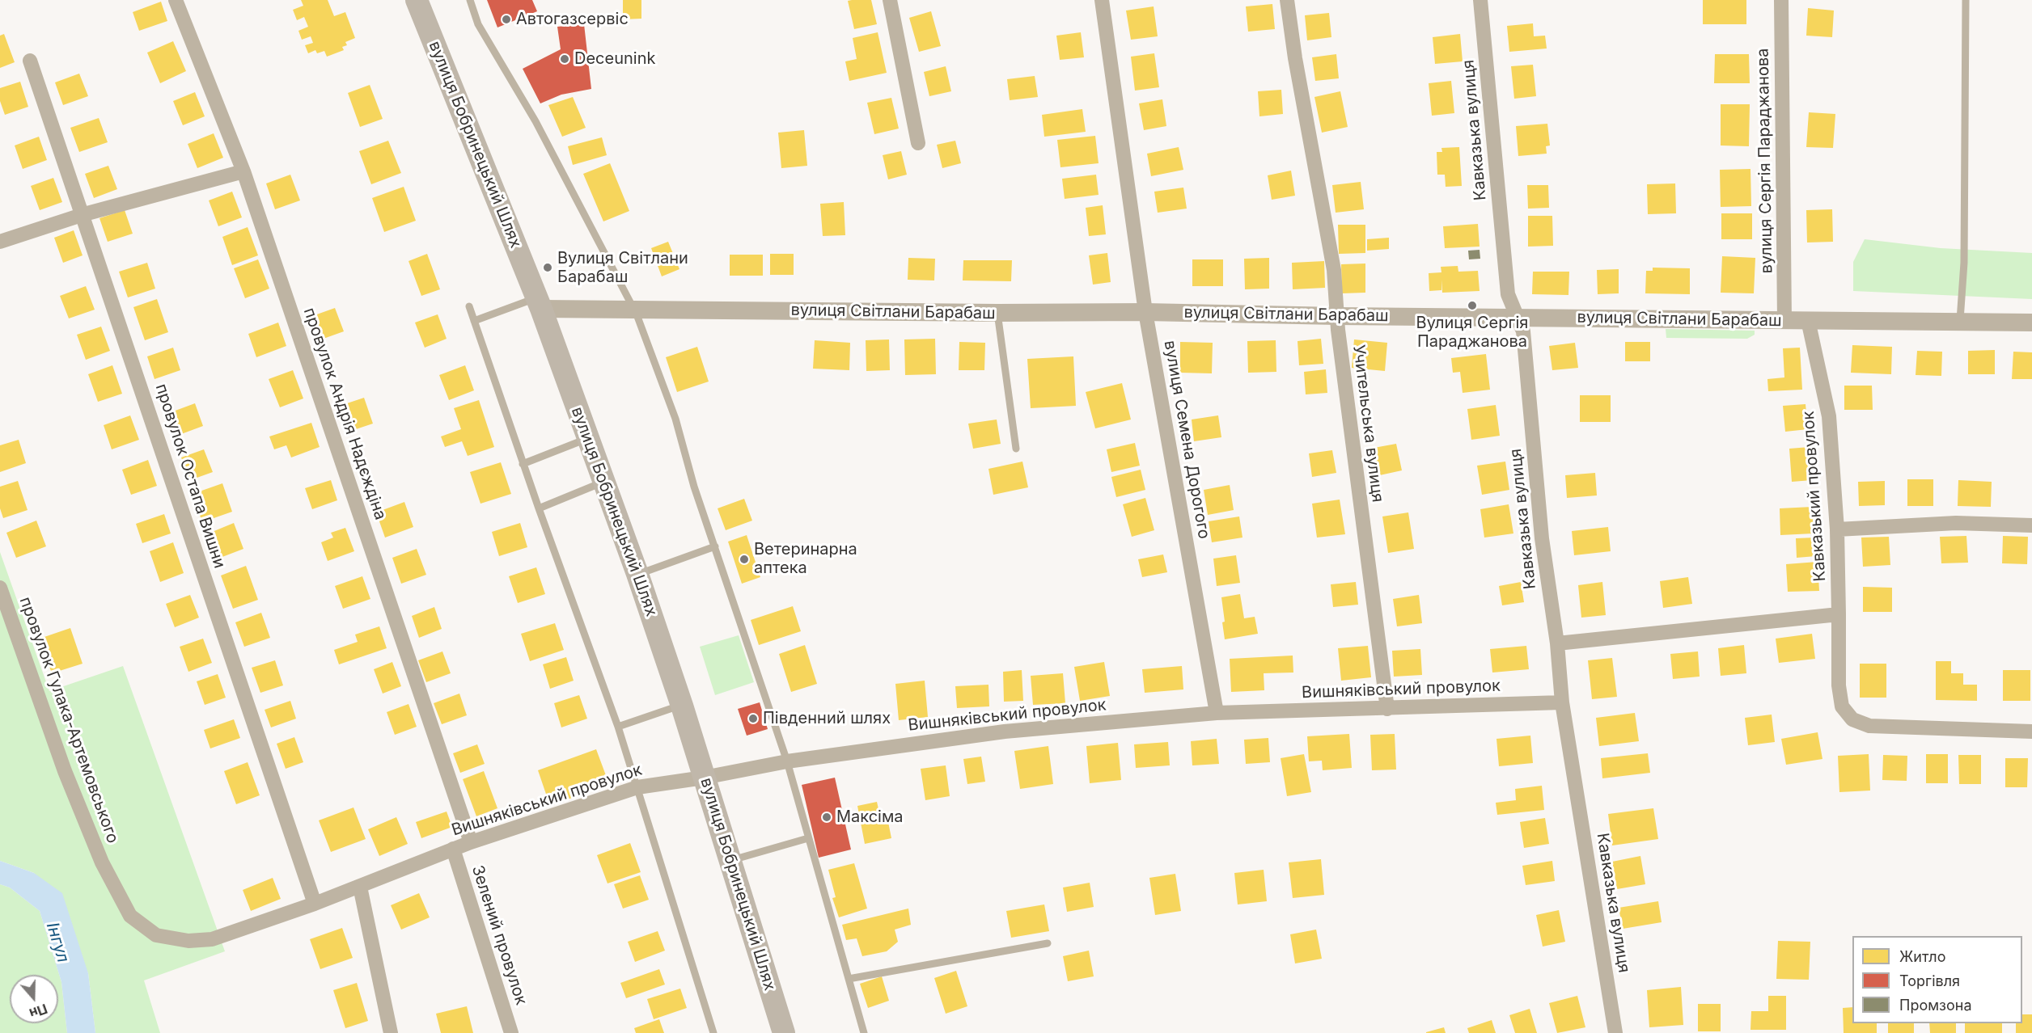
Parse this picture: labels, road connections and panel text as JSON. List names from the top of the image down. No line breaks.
{"streets":{"main road":["вулиця Бобринецький Шлях"],"street":["Кавказька вулиця","вулиця Сергія Параджанова","вулиця Світлани Барабаш","провулок Андрія Надєждіна","Учительська вулиця","вулиця Семена Дорогого","провулок Остапа Вишни","Кавказький провулок","Вишняківський провулок","провулок Гулака-Артемовського","Зелений провулок"]},"crossings":[["Кавказька вулиця","вулиця Світлани Барабаш"],["Кавказька вулиця","Вишняківський провулок"],["вулиця Бобринецький Шлях","вулиця Світлани Барабаш"],["вулиця Бобринецький Шлях","Вишняківський провулок"],["вулиця Сергія Параджанова","вулиця Світлани Барабаш"],["вулиця Світлани Барабаш","Учительська вулиця"],["вулиця Світлани Барабаш","вулиця Семена Дорогого"],["вулиця Світлани Барабаш","Кавказький провулок"],["провулок Андрія Надєждіна","Вишняківський провулок"],["Учительська вулиця","Вишняківський провулок"],["вулиця Семена Дорогого","Вишняківський провулок"],["провулок Остапа Вишни","Вишняківський провулок"],["Вишняківський провулок","провулок Гулака-Артемовського"],["Вишняківський провулок","Зелений провулок"]],"water":["Інгул"],"places":["Автогазсервіс","Deceunink","Вулиця Світлани Барабаш","Вулиця Сергія Параджанова","Ветеринарна аптека","Південний шлях","Максіма"],"legend":["Житло","Торгівля","Промзона"],"north":"bottom"}
